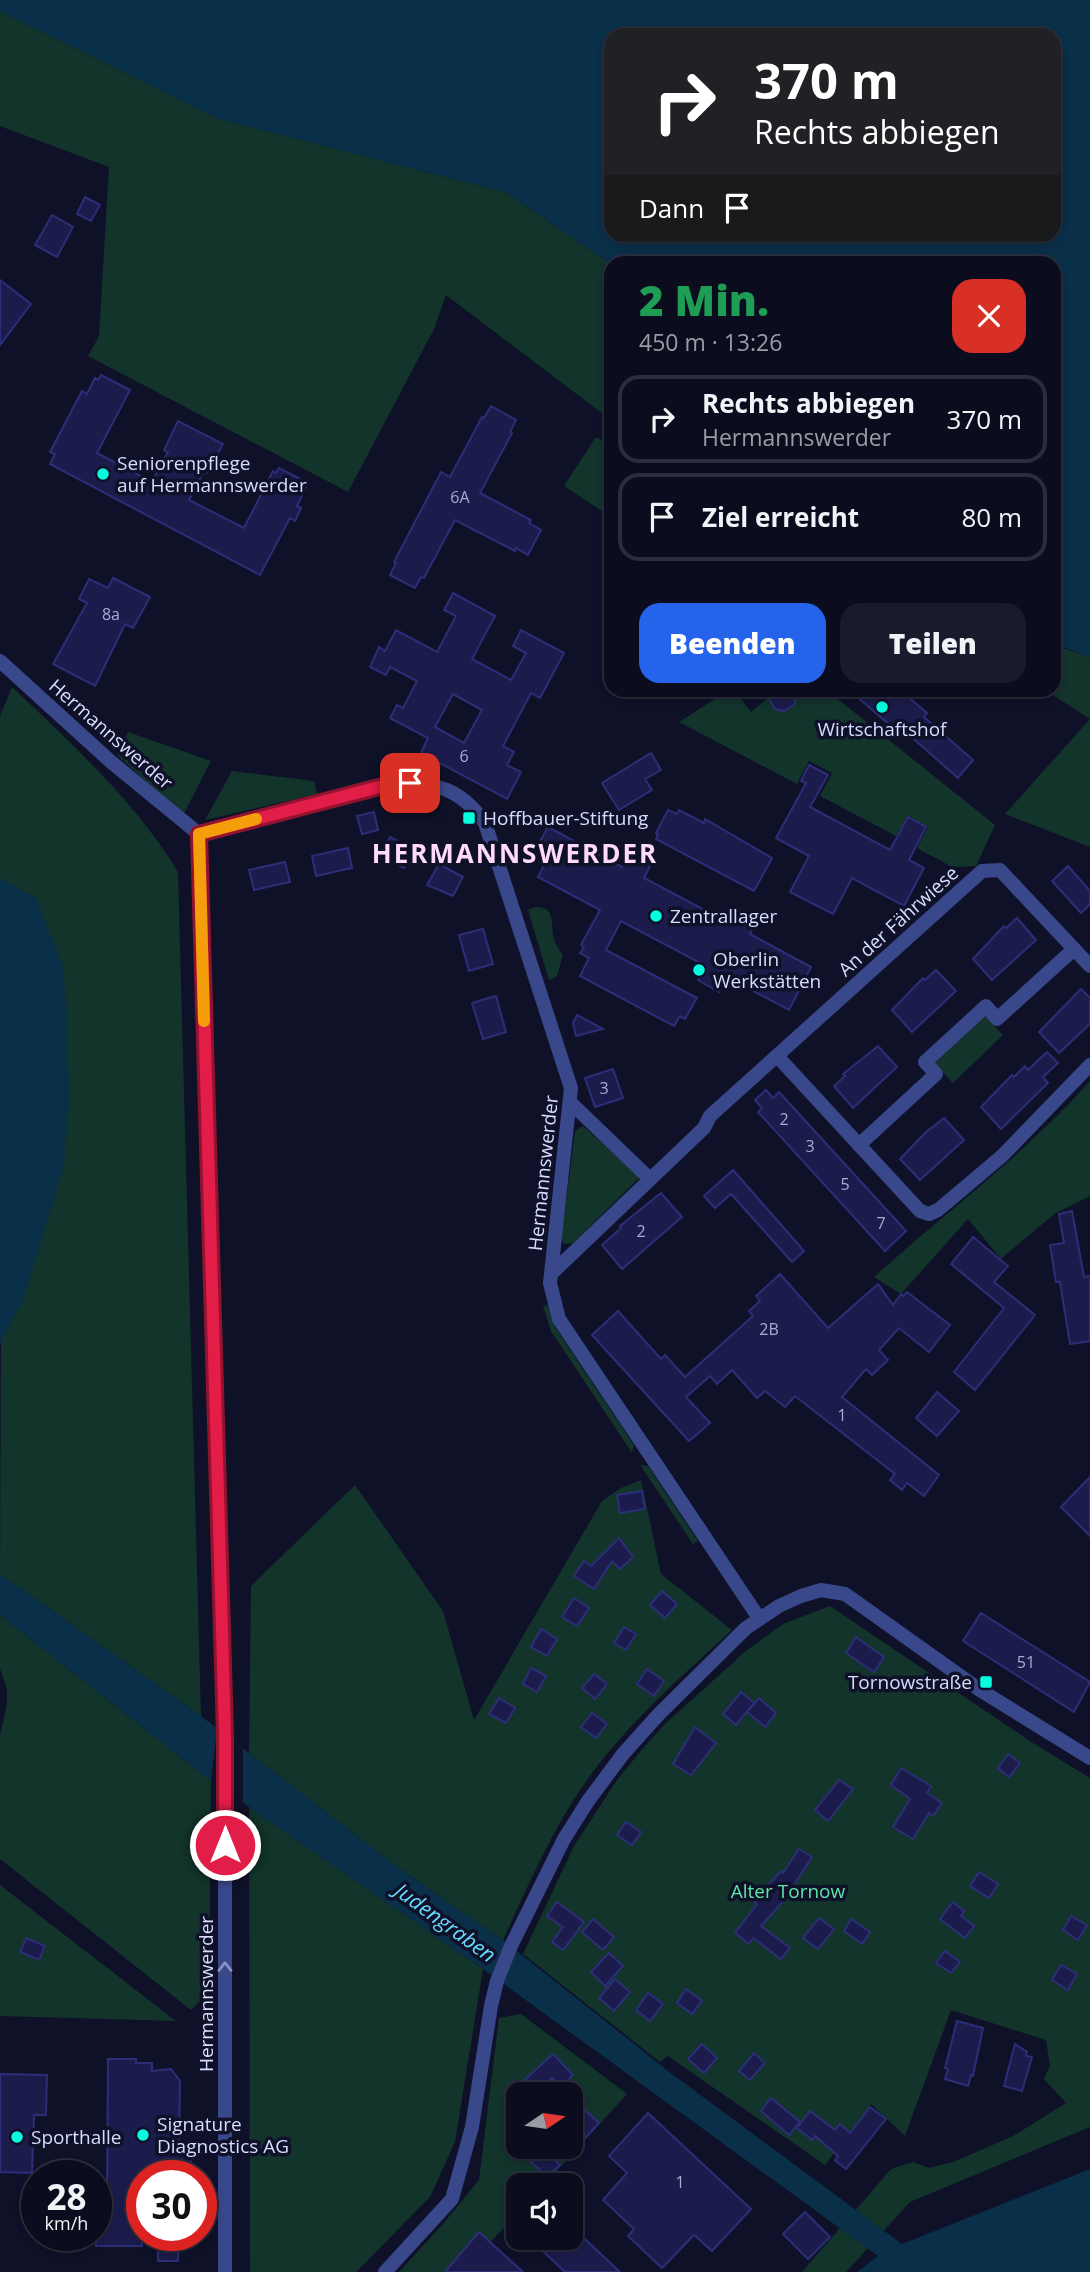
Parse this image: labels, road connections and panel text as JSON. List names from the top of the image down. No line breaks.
{"streets":{"street":["Hermannswerder","An der Fährwiese"]},"crossings":[["Hermannswerder","An der Fährwiese"]],"one_way":["Hermannswerder"],"districts":["HERMANNSWERDER"],"water":["Judengraben"],"parks":["Alter Tornow"],"places":{"other":["Seniorenpflege auf Hermannswerder","Wirtschaftshof","Zentrallager","Oberlin Werkstätten","Signature Diagnostics AG","Sporthalle"],"transit":["Hoffbauer-Stiftung","Tornowstraße"]},"house_numbers":["6A","8a","6","3","2","3","5","7","2","2B","1","51","1"],"north":"right","page":{"turn":["370 m","Rechts abbiegen"],"then":"Dann","heading":["2 Min.","450 m · 13:26"],"list":[{"name":"Rechts abbiegen","note":"Hermannswerder","value":"370 m"},{"name":"Ziel erreicht","value":"80 m"}],"buttons":["Beenden","Teilen"],"speed":"28 km/h","limit":"30"}}
